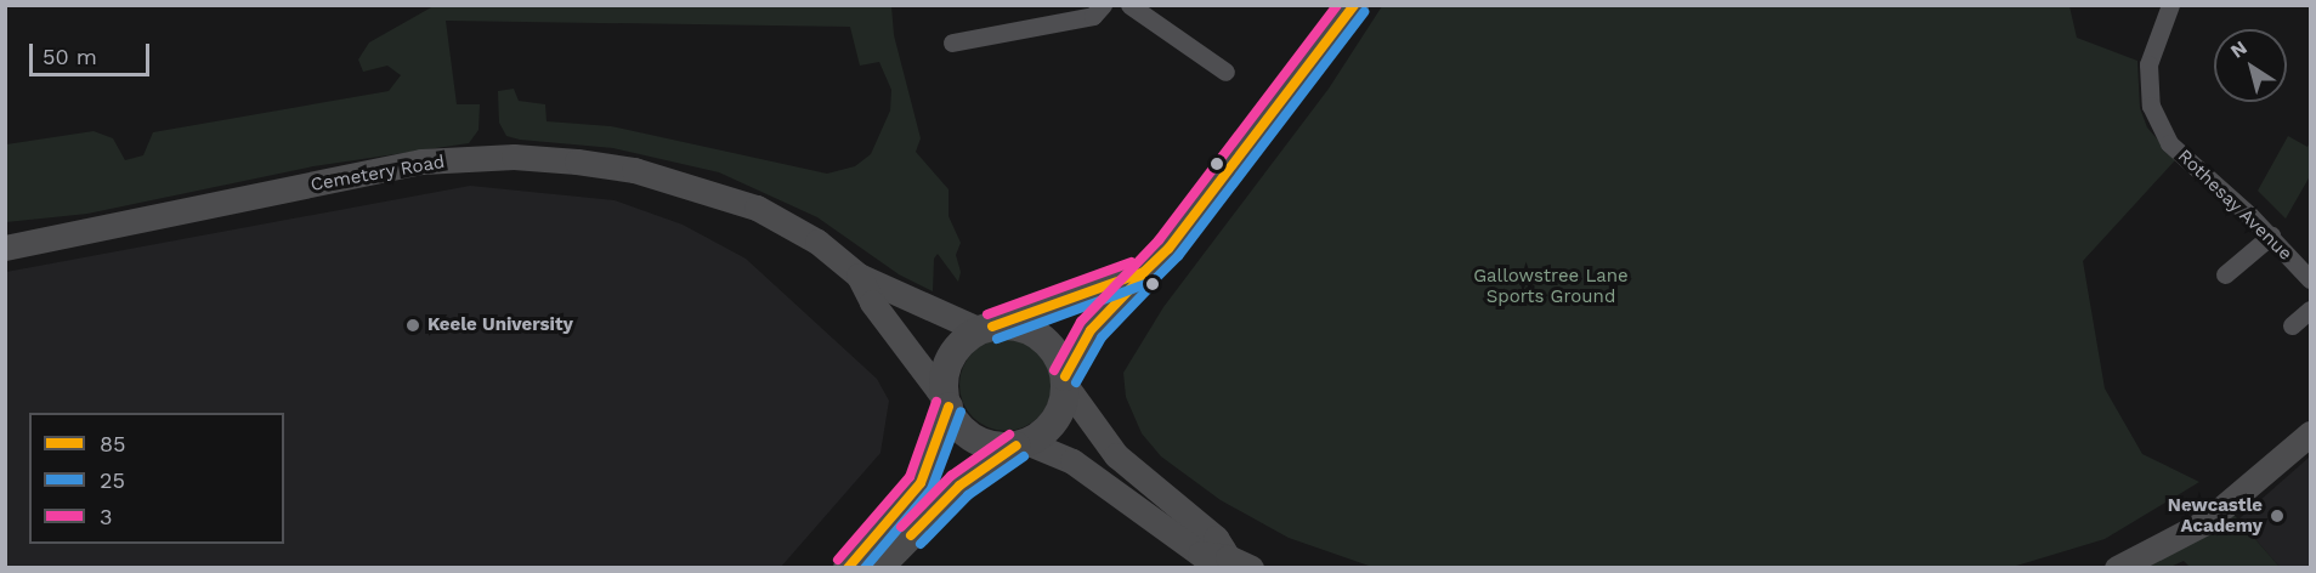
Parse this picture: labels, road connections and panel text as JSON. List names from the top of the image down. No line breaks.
{"streets":{"street":["Cemetery Road","Rothesay Avenue"]},"parks":["Gallowstree Lane Sports Ground"],"places":["Keele University","Newcastle Academy"],"lines":["transit line 85","transit line 3","transit line 25"],"legend":["85","25","3"],"scale_bar":"50 m","north":"top left"}
